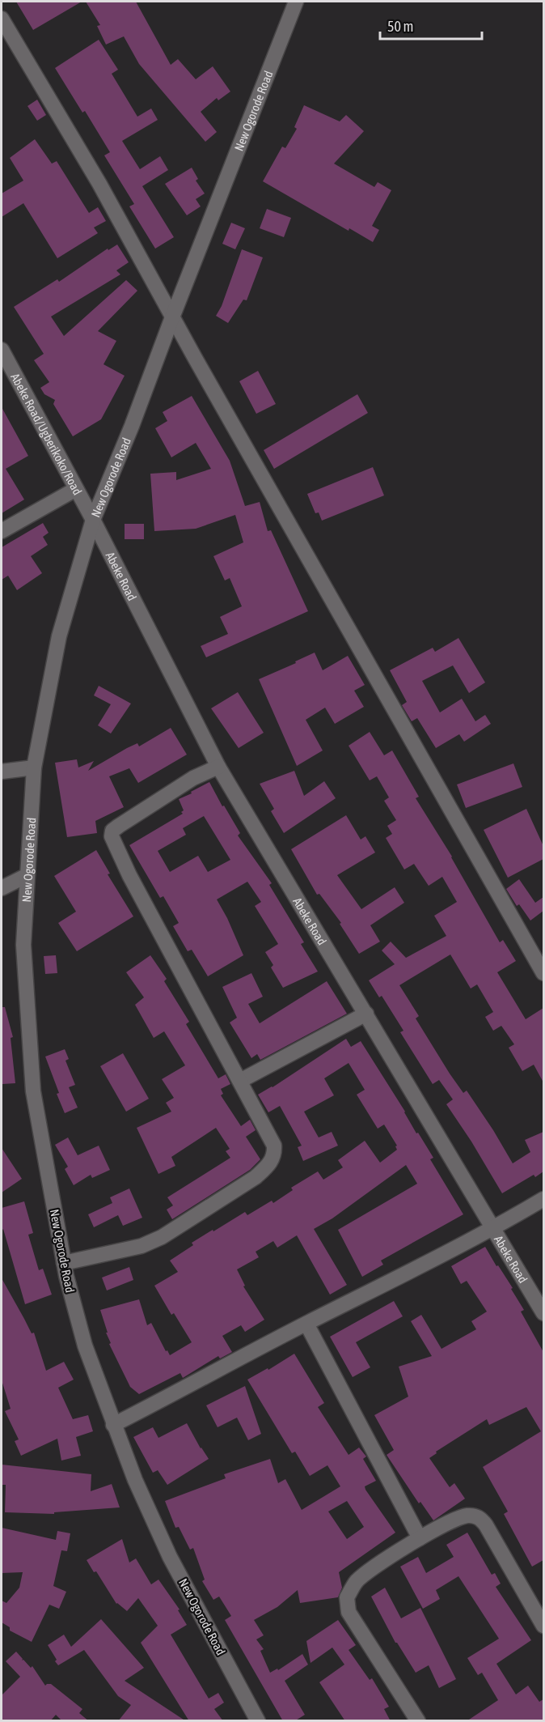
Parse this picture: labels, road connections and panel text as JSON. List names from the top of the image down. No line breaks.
{"streets":{"street":["New Ogorode Road","Abeke Road/Ugberikoko/Road","Abeke Road"]},"crossings":[["New Ogorode Road","Abeke Road/Ugberikoko/Road"],["New Ogorode Road","Abeke Road"],["Abeke Road/Ugberikoko/Road","Abeke Road"]],"scale_bar":"50 m"}
